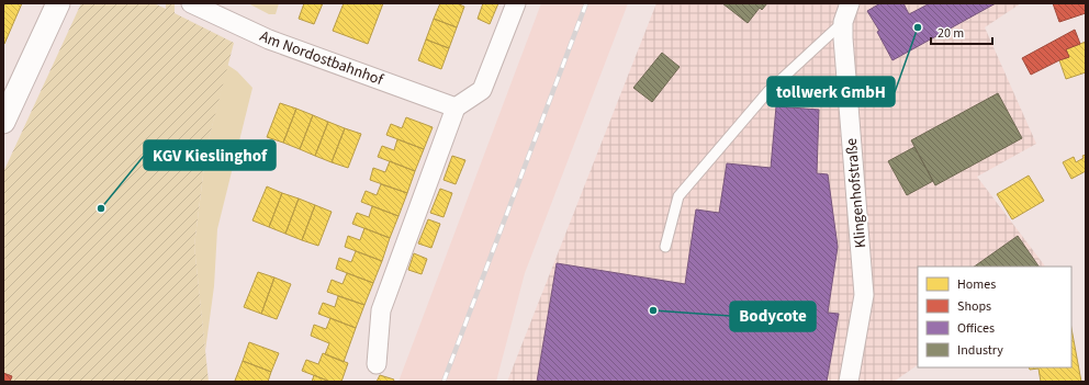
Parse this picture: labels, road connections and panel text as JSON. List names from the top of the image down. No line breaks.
{"streets":{"street":["Am Nordostbahnhof","Klingenhofstraße"]},"places":["tollwerk GmbH","KGV Kieslinghof","Bodycote"],"legend":["Homes","Shops","Offices","Industry"],"scale_bar":"20 m"}
